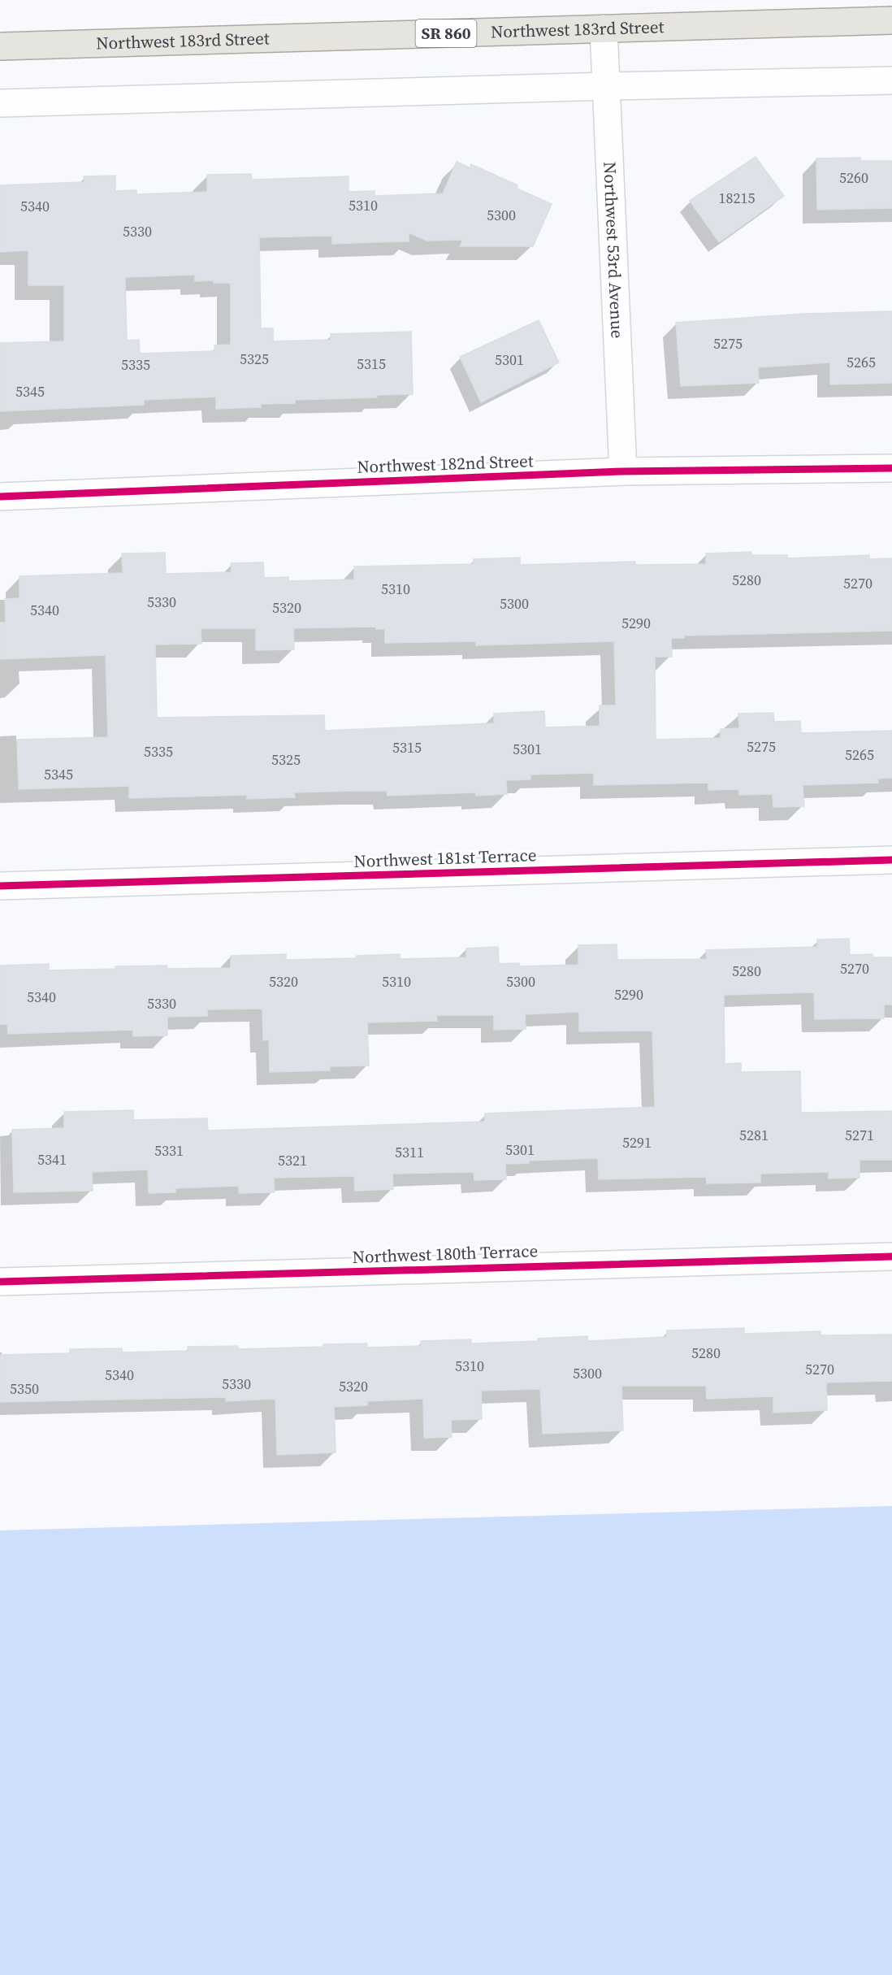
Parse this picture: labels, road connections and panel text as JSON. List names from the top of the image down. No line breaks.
{"streets":{"main road":["Northwest 183rd Street","SR 860"],"street":["Northwest 53rd Avenue","Northwest 182nd Street","Northwest 181st Terrace","Northwest 180th Terrace"]},"crossings":[["Northwest 183rd Street","Northwest 53rd Avenue"],["Northwest 53rd Avenue","Northwest 182nd Street"]],"house_numbers":["5260","18215","5310","5340","5300","5330","5275","5325","5301","5265","5315","5335","5345","5280","5270","5310","5330","5300","5320","5340","5290","5275","5315","5301","5335","5265","5325","5345","5270","5280","5320","5310","5300","5290","5340","5330","5281","5271","5291","5301","5331","5311","5341","5321","5280","5310","5270","5300","5340","5330","5320","5350"]}
